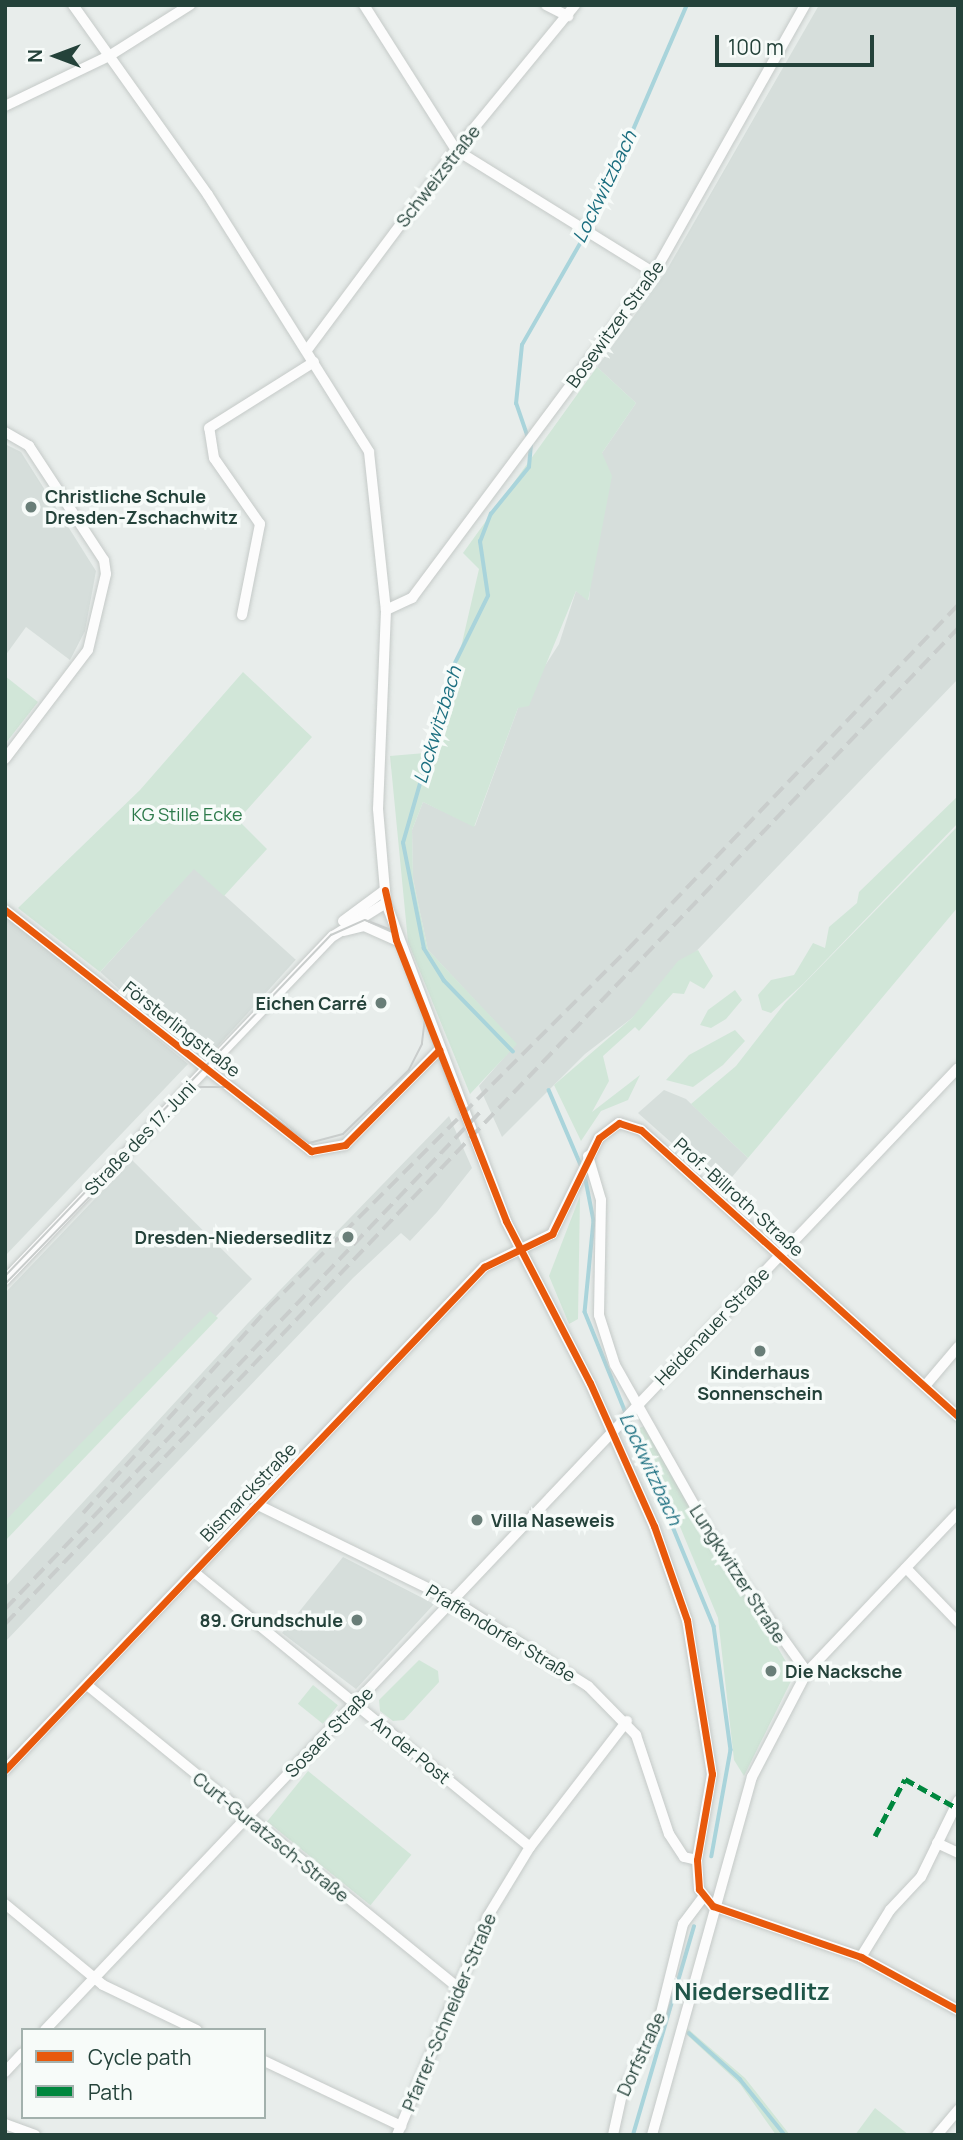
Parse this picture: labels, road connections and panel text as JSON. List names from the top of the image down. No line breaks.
{"streets":{"street":["Schweizstraße","Bosewitzer Straße","Försterlingstraße","Straße des 17. Juni","Prof.-Billroth-Straße","Heidenauer Straße","Bismarckstraße","Lungkwitzer Straße","Pfaffendorfer Straße","Sosaer Straße","An der Post","Curt-Guratzsch-Straße","Pfarrer-Schneider-Straße","Dorfstraße"]},"crossings":[["Försterlingstraße","Straße des 17. Juni"],["Prof.-Billroth-Straße","Heidenauer Straße"],["Prof.-Billroth-Straße","Bismarckstraße"],["Prof.-Billroth-Straße","Lungkwitzer Straße"],["Heidenauer Straße","Lungkwitzer Straße"],["Heidenauer Straße","Sosaer Straße"],["Bismarckstraße","Pfaffendorfer Straße"],["Bismarckstraße","An der Post"],["Bismarckstraße","Curt-Guratzsch-Straße"],["Lungkwitzer Straße","Dorfstraße"],["Pfaffendorfer Straße","Sosaer Straße"],["Pfaffendorfer Straße","Pfarrer-Schneider-Straße"],["Sosaer Straße","An der Post"],["Sosaer Straße","Curt-Guratzsch-Straße"],["An der Post","Pfarrer-Schneider-Straße"],["Curt-Guratzsch-Straße","Pfarrer-Schneider-Straße"]],"districts":["Niedersedlitz"],"water":["Lockwitzbach"],"parks":["KG Stille Ecke"],"places":["Christliche Schule Dresden-Zschachwitz","Eichen Carré","Dresden-Niedersedlitz","Kinderhaus Sonnenschein","Villa Naseweis","89. Grundschule","Die Nacksche"],"legend":["Cycle path","Path"],"scale_bar":"100 m","north":"left"}
